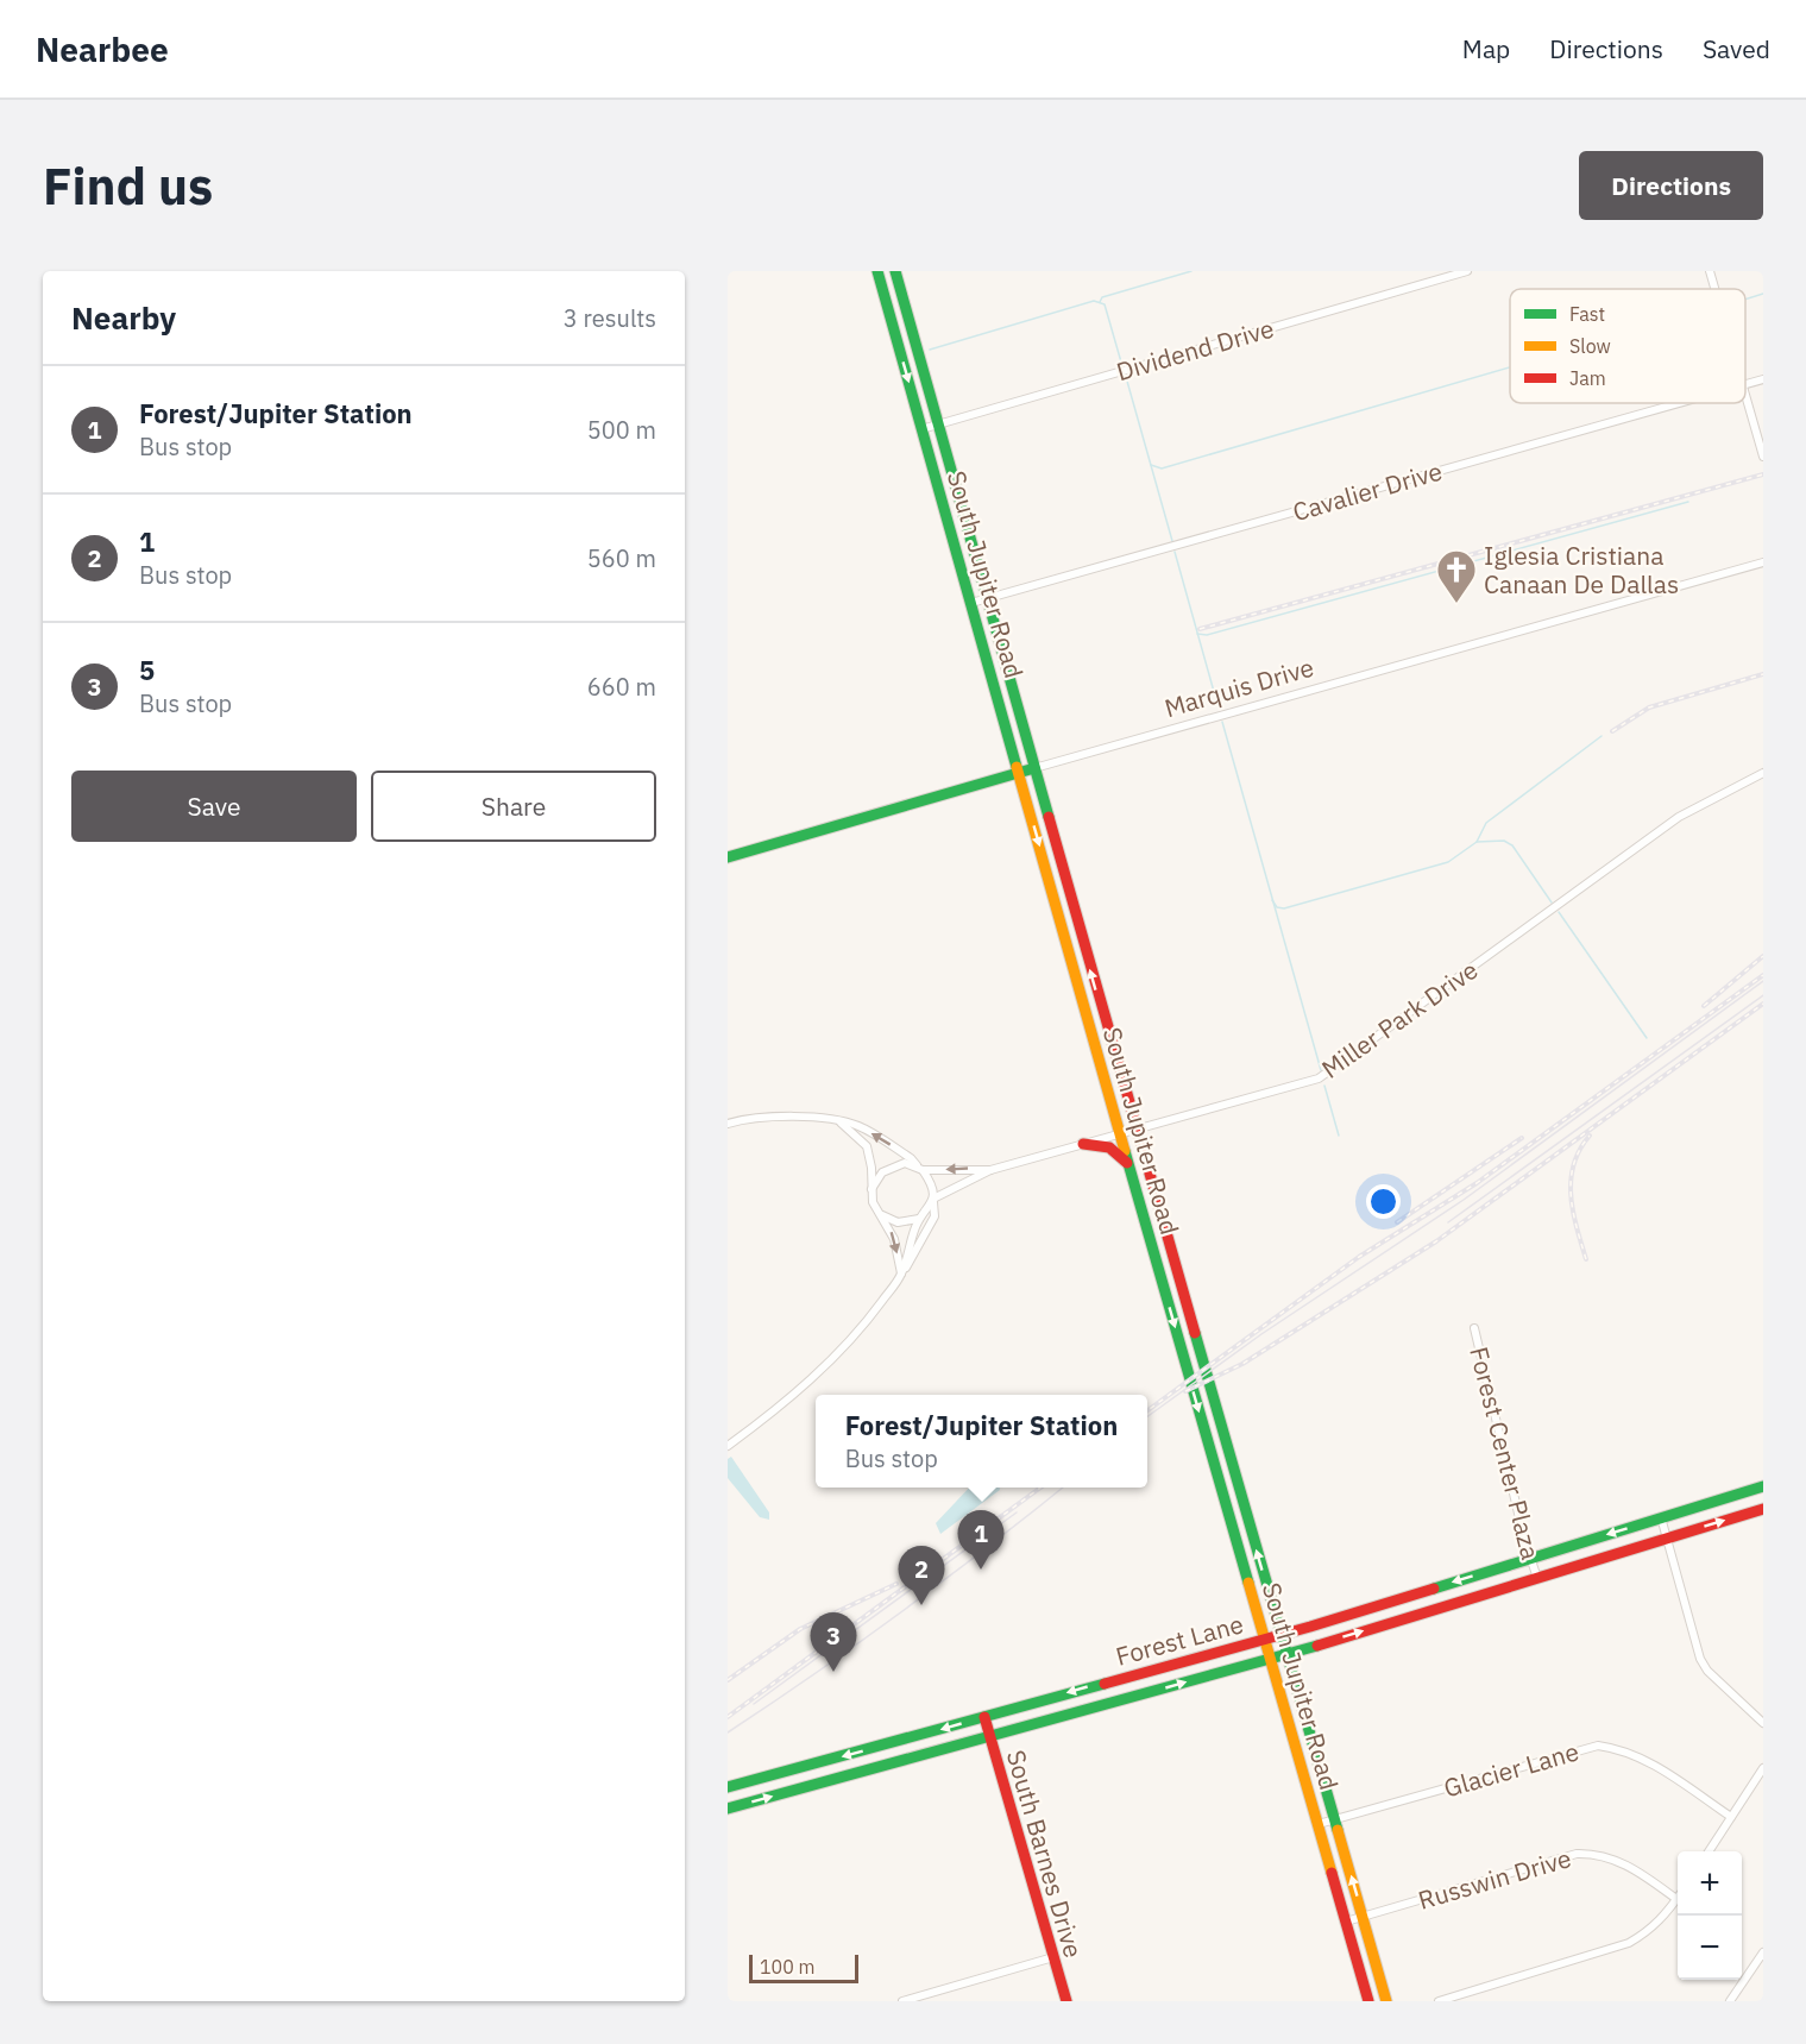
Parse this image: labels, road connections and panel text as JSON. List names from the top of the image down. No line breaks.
{"streets":{"main road":["South Jupiter Road","Marquis Drive","Forest Lane","South Barnes Drive"],"street":["Dividend Drive","Cavalier Drive","Miller Park Drive","Forest Center Plaza","Glacier Lane","Russwin Drive"]},"crossings":[["Dividend Drive","South Jupiter Road"],["Cavalier Drive","South Jupiter Road"],["South Jupiter Road","Marquis Drive"],["South Jupiter Road","Miller Park Drive"],["South Jupiter Road","Forest Lane"],["South Jupiter Road","Glacier Lane"],["South Jupiter Road","Russwin Drive"],["Forest Center Plaza","Forest Lane"],["Forest Lane","South Barnes Drive"]],"places":{"church":["Iglesia Cristiana Canaan De Dallas"]},"legend":["Fast","Slow","Jam"],"scale_bar":"100 m","page":{"header":"Nearbee","nav":["Map","Directions","Saved"],"buttons":["Directions",["Save","Share"]],"title":"Find us","heading":["Nearby","3 results"],"list":[{"mark":"1","name":"Forest/Jupiter Station","note":"Bus stop","value":"500 m"},{"mark":"2","name":"1","note":"Bus stop","value":"560 m"},{"mark":"3","name":"5","note":"Bus stop","value":"660 m"}],"popup":["Forest/Jupiter Station","Bus stop"],"pins":["1","2","3"],"map_buttons":["+","−"],"scale":"100 m"}}
